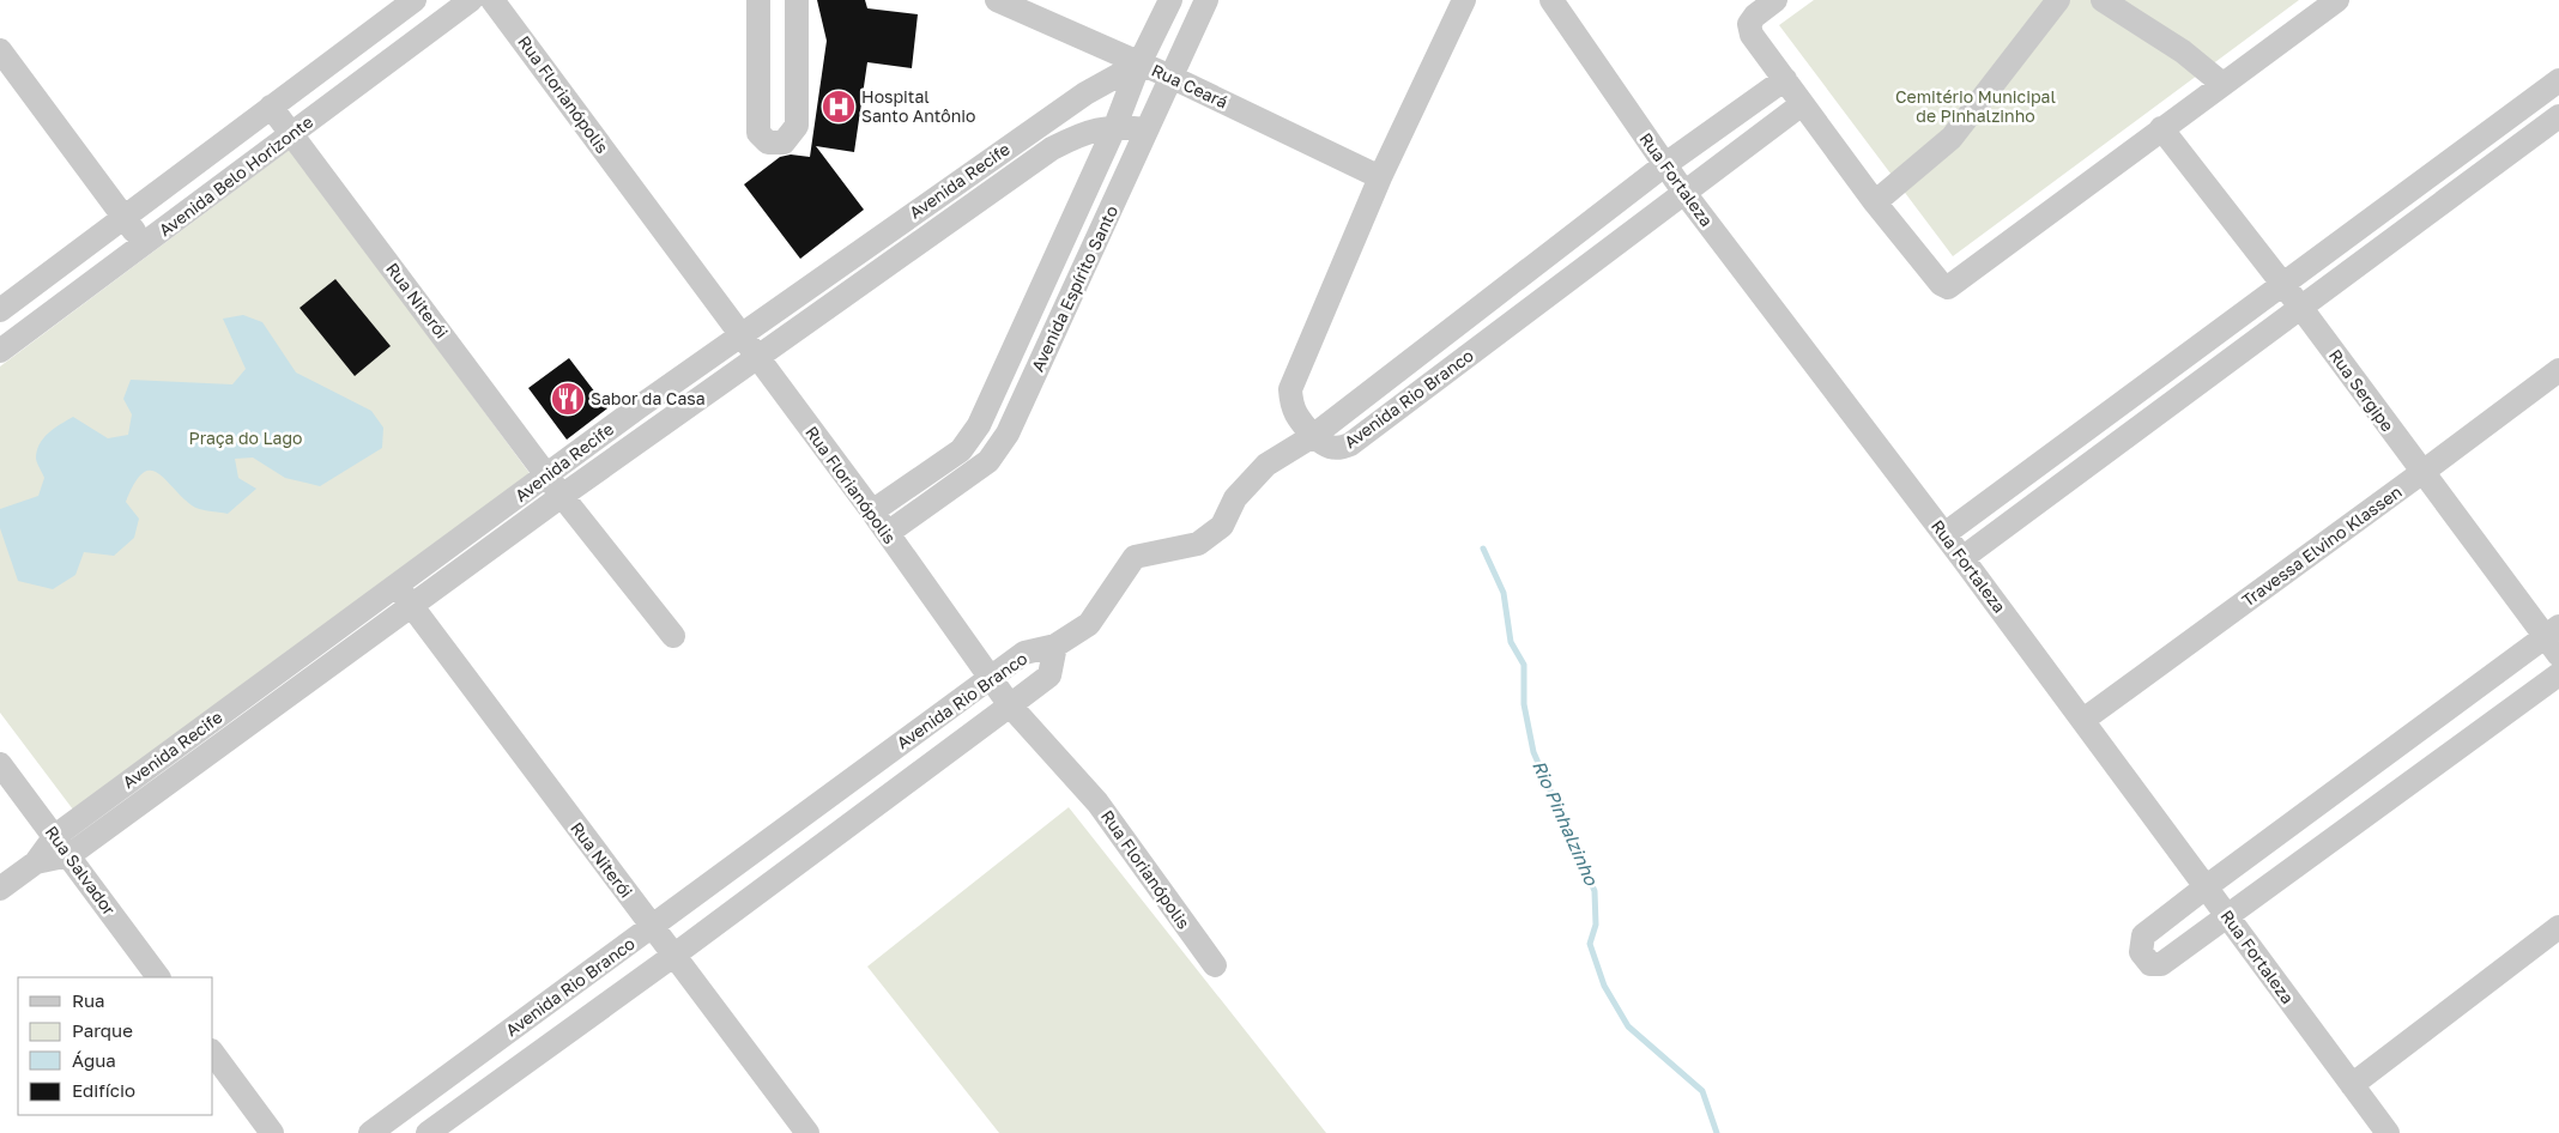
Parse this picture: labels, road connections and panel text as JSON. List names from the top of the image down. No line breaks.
{"streets":{"street":["Rua Ceará","Rua Florianópolis","Avenida Belo Horizonte","Rua Fortaleza","Avenida Recife","Avenida Espírito Santo","Rua Niterói","Rua Sergipe","Avenida Rio Branco","Travessa Elvino Klassen","Rua Salvador"]},"crossings":[["Rua Ceará","Avenida Recife"],["Rua Ceará","Avenida Espírito Santo"],["Rua Florianópolis","Avenida Recife"],["Rua Florianópolis","Avenida Espírito Santo"],["Rua Florianópolis","Avenida Rio Branco"],["Avenida Belo Horizonte","Rua Niterói"],["Rua Fortaleza","Avenida Rio Branco"],["Rua Fortaleza","Travessa Elvino Klassen"],["Avenida Recife","Avenida Espírito Santo"],["Avenida Recife","Rua Niterói"],["Avenida Recife","Rua Salvador"],["Rua Niterói","Avenida Rio Branco"],["Rua Sergipe","Travessa Elvino Klassen"]],"water":["Rio Pinhalzinho"],"parks":["Cemitério Municipal de Pinhalzinho","Praça do Lago"],"places":{"hospital":["Hospital Santo Antônio"],"restaurant":["Sabor da Casa"]},"legend":["Rua","Parque","Água","Edifício"]}
